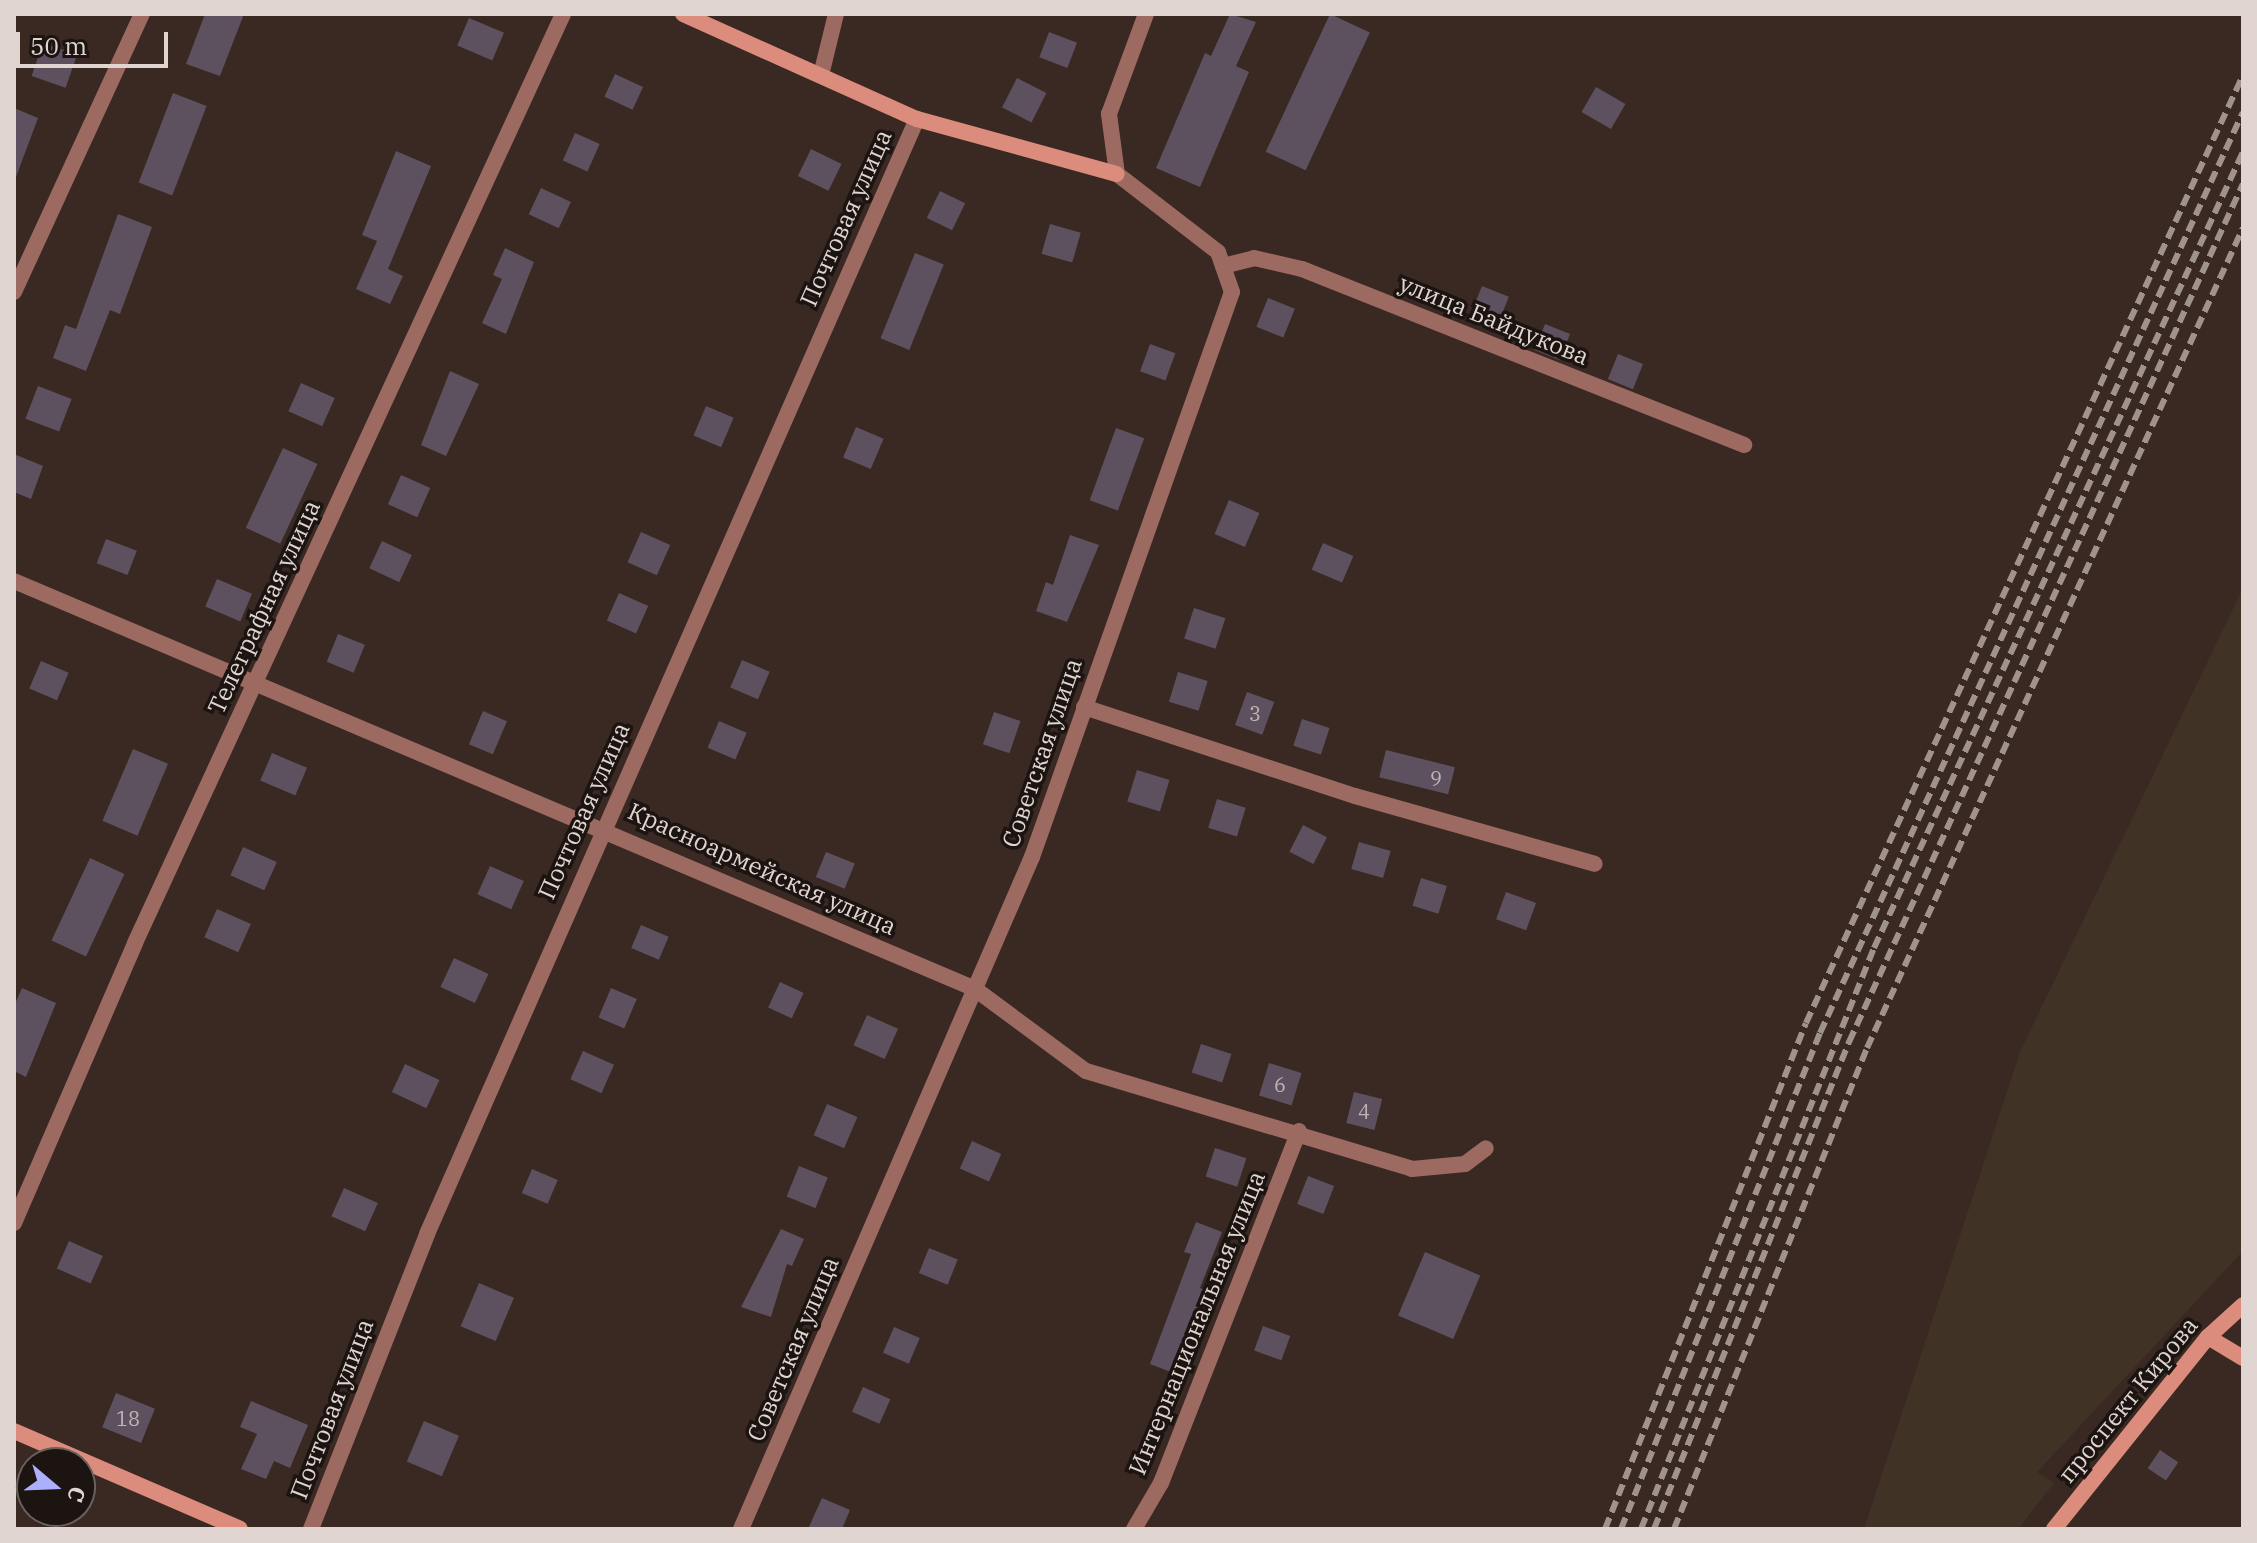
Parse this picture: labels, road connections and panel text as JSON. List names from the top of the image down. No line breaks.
{"streets":{"street":["Почтовая улица","улица Байдукова","Телеграфная улица","Советская улица","Красноармейская улица","Интернациональная улица","проспект Кирова"]},"crossings":[["Почтовая улица","Красноармейская улица"],["улица Байдукова","Советская улица"],["Телеграфная улица","Красноармейская улица"],["Советская улица","Красноармейская улица"],["Красноармейская улица","Интернациональная улица"]],"house_numbers":["3","9","6","4","18"],"scale_bar":"50 m","north":"right"}
